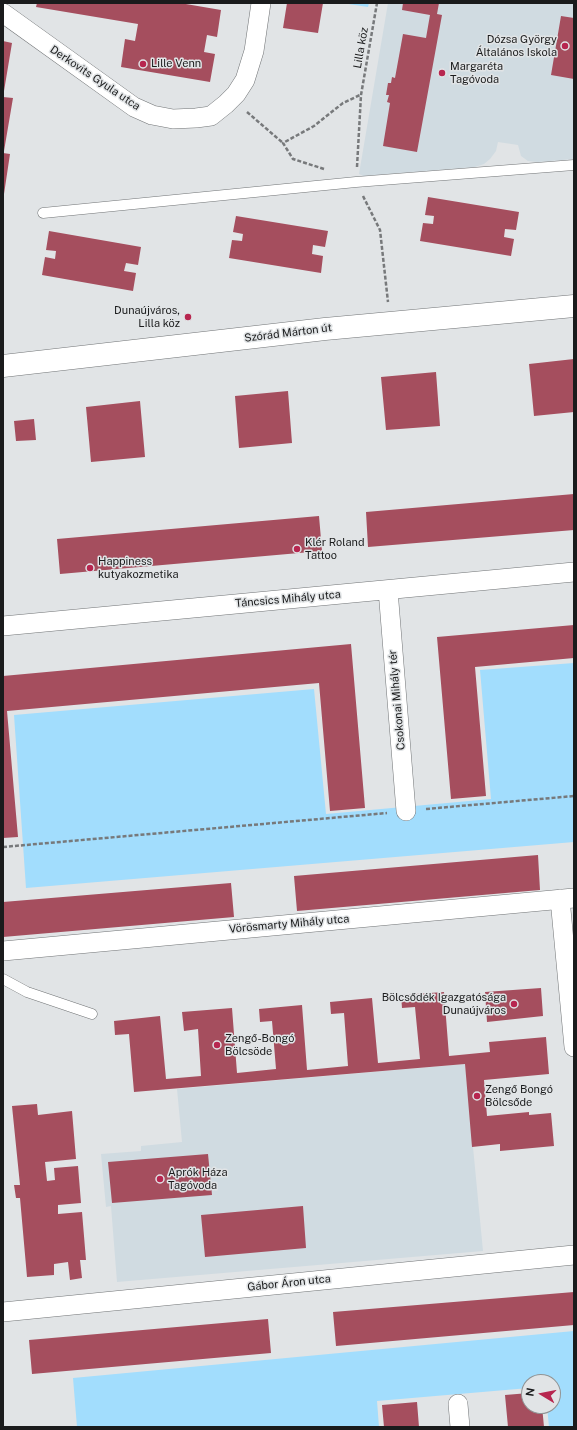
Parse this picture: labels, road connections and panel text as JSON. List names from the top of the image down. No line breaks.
{"streets":{"street":["Derkovits Gyula utca","Szórád Márton út","Táncsics Mihály utca","Csokonai Mihály tér","Vörösmarty Mihály utca","Gábor Áron utca"],"path":["Lilla köz"]},"crossings":[["Táncsics Mihály utca","Csokonai Mihály tér"]],"places":["Dózsa György Általános Iskola","Lille Venn","Margaréta Tagóvoda","Dunaújváros, Lilla köz","Klér Roland Tattoo","Happiness kutyakozmetika","Bölcsődék Igazgatósága Dunaújváros","Zengő-Bongó Bölcsöde","Zengő Bongó Bölcsőde","Aprók Háza Tagóvoda"],"north":"left"}
